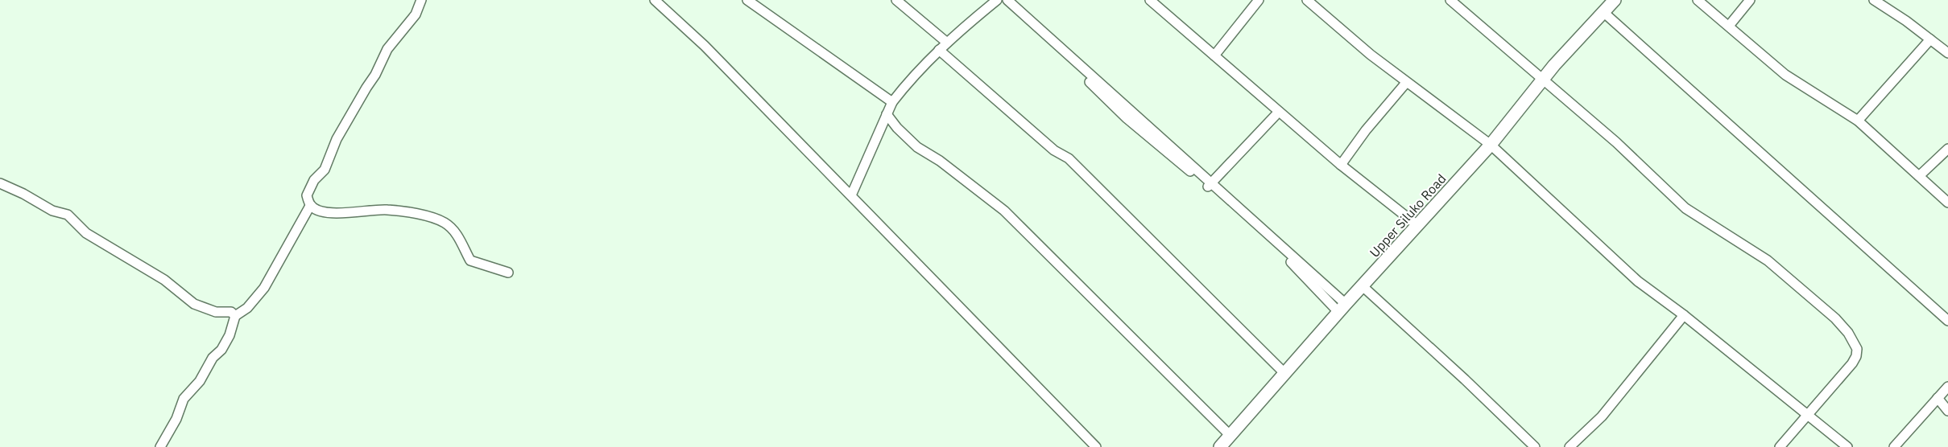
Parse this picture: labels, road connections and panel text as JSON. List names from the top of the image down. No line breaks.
{"streets":{"main road":["Upper Siluko Road"]}}
